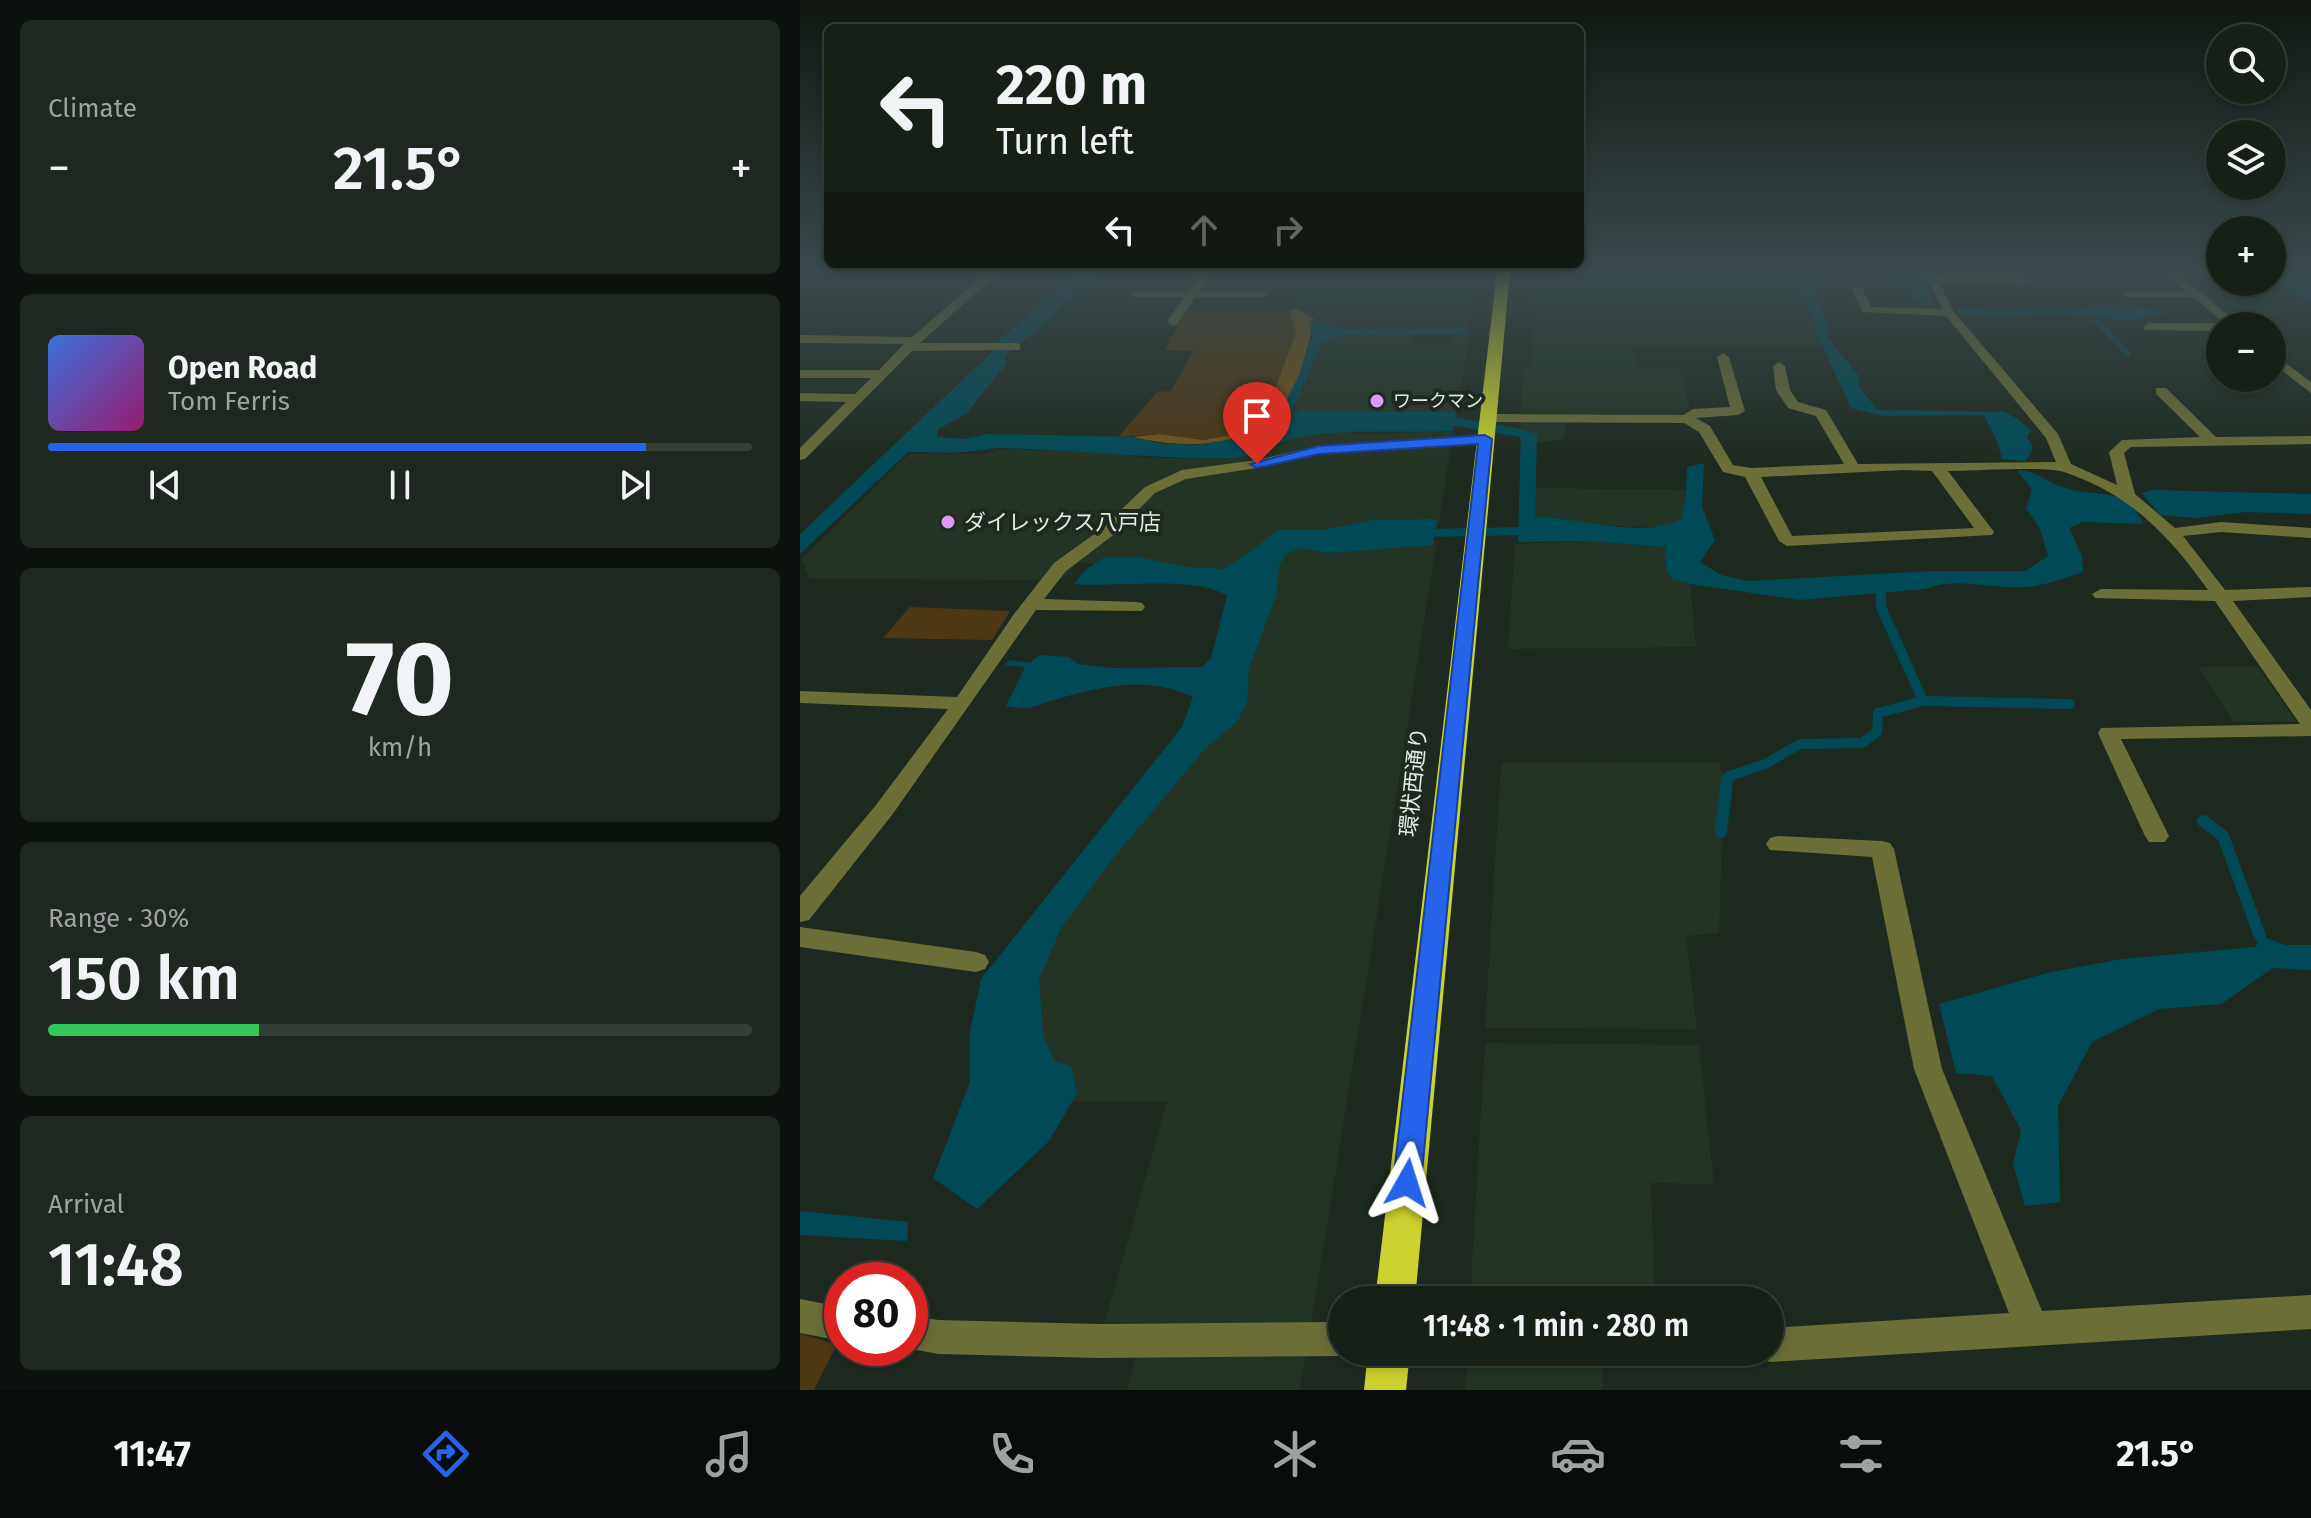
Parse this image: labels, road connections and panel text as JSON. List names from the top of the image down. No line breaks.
{"streets":{"highway":["環状西通り"]},"places":["ワークマン","ダイレックス八戸店"],"page":{"tile":["Climate",["70","km/h"],["Range · 30%","150 km"],["Arrival","11:48"]],"map_buttons":["+","−"],"turn":["220 m","Turn left"],"heat":["−","21.5°","+"],"song":["Open Road","Tom Ferris"],"limit":"80","trip":"11:48 · 1 min · 280 m","tabs":["11:47","21.5°"]}}
